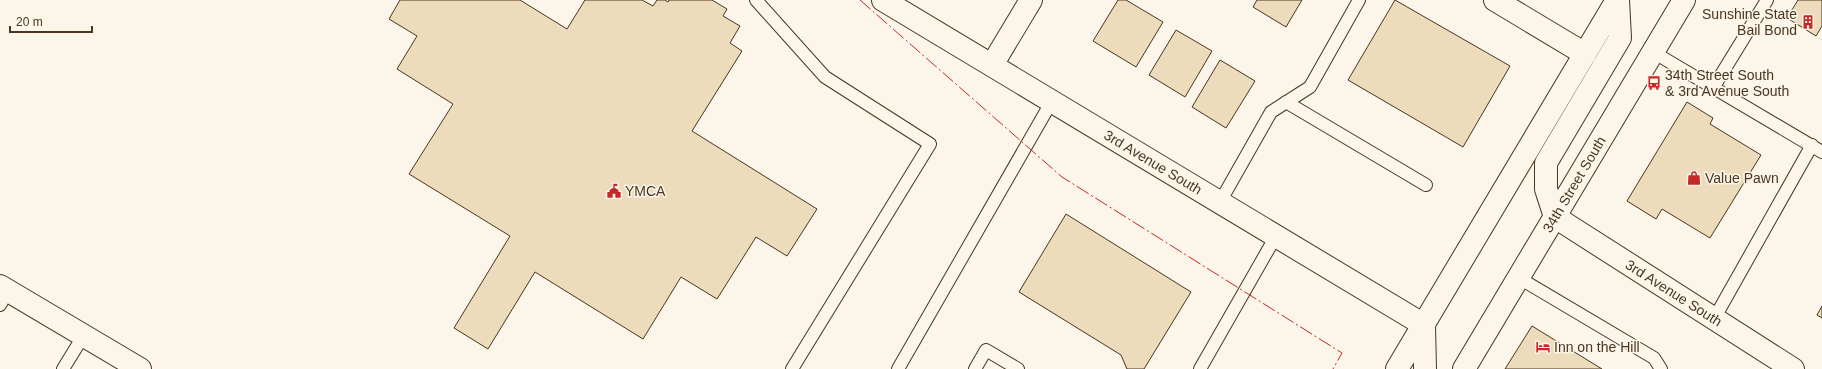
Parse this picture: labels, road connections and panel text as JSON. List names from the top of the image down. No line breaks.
{"streets":{"main road":["3rd Avenue South","34th Street South"]},"crossings":[["3rd Avenue South","34th Street South"]],"places":{"building":["Sunshine State Bail Bond"],"bus stop":["34th Street South & 3rd Avenue South"],"shop":["Value Pawn"],"public building":["YMCA"],"hotel":["Inn on the Hill"]},"scale_bar":"20 m"}
